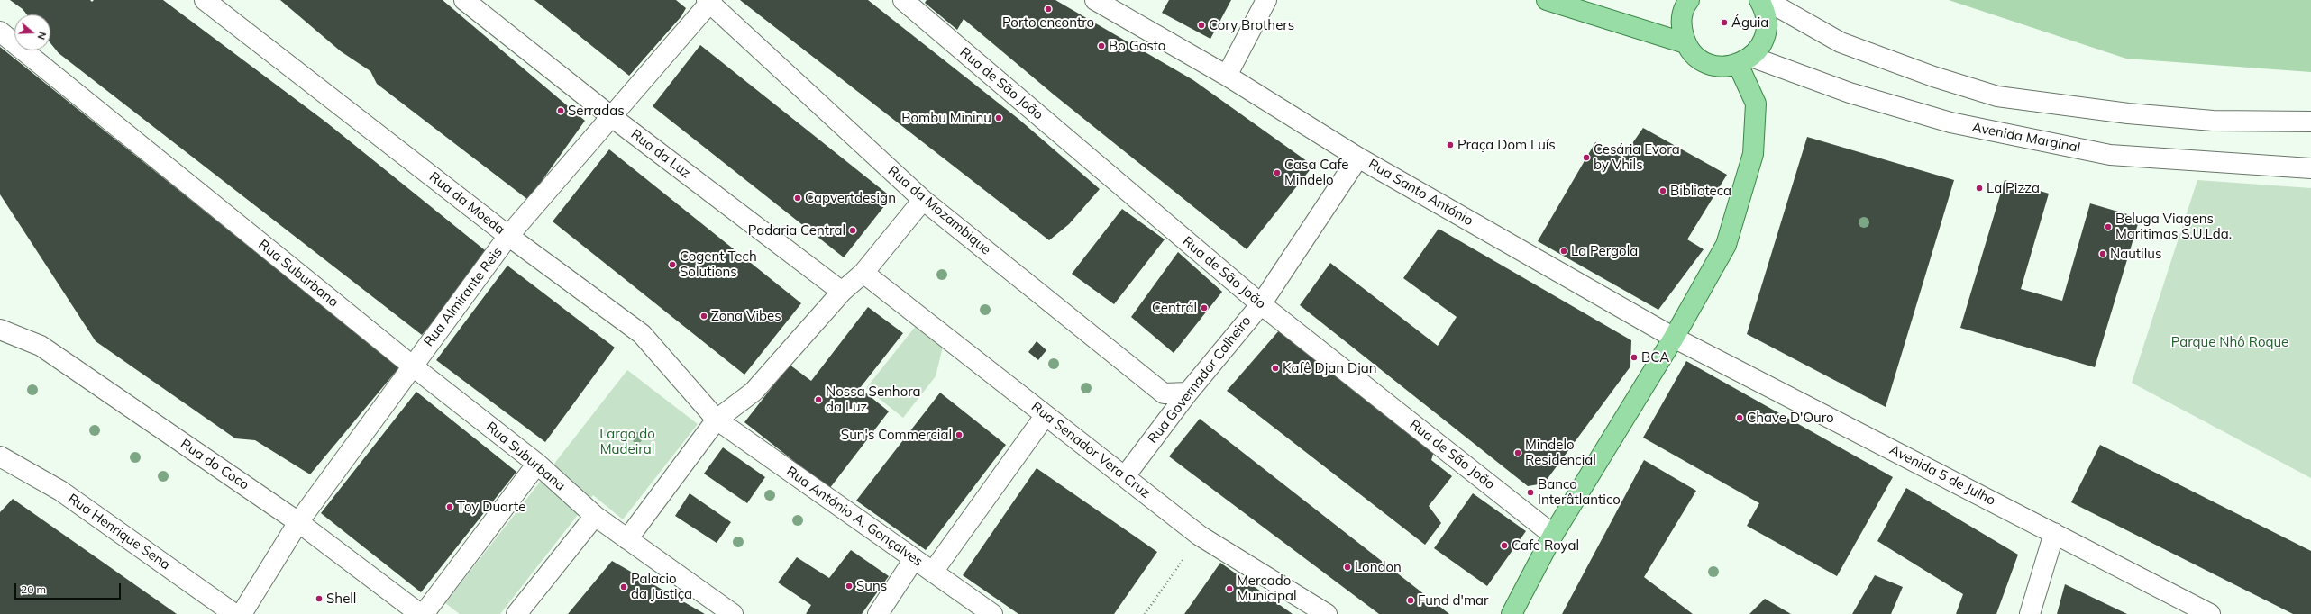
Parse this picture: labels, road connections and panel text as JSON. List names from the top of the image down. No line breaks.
{"streets":{"street":["Rua de São João","Avenida Marginal","Rua da Luz","Rua Santo António","Rua da Moeda","Rua da Mozambique","Rua Suburbana","Rua Almirante Reis","Rua Governador Calheiro","Rua Senador Vera Cruz","Rua do Coco","Avenida 5 de Julho","Rua António A. Gonçalves","Rua Henrique Sena"]},"crossings":[["Rua de São João","Rua Governador Calheiro"],["Rua da Luz","Rua Almirante Reis"],["Rua Santo António","Rua Governador Calheiro"],["Rua Santo António","Avenida 5 de Julho"],["Rua da Moeda","Rua Almirante Reis"],["Rua da Moeda","Rua António A. Gonçalves"],["Rua da Mozambique","Rua Almirante Reis"],["Rua da Mozambique","Rua Governador Calheiro"],["Rua Suburbana","Rua Almirante Reis"],["Rua Almirante Reis","Rua do Coco"],["Rua Governador Calheiro","Rua Senador Vera Cruz"]],"parks":["Parque Nhô Roque","Largo do Madeiral"],"places":["Porto encontro","Águia","Cory Brothers","Bo Gosto","Serradas","Bombu Mininu","Praça Dom Luís","Cesária Evora by Vhils","Casa Cafe Mindelo","La Pizza","Biblioteca","Capvertdesign","Beluga Viagens Maritimas S.U.Lda.","Padaria Central","La Pergola","Nautilus","Cogent Tech Solutions","Centrál","Zona Vibes","BCA","Kafê Djan Djan","Nossa Senhora da Luz","Chave D'Ouro","Sun's Commercial","Mindelo Residencial","Banco Interâtlantico","Toy Duarte","Cafe Royal","London","Suns","Palacio da Justiça","Mercado Municipal","Shell","Fund d'mar"],"scale_bar":"20 m","north":"right"}
